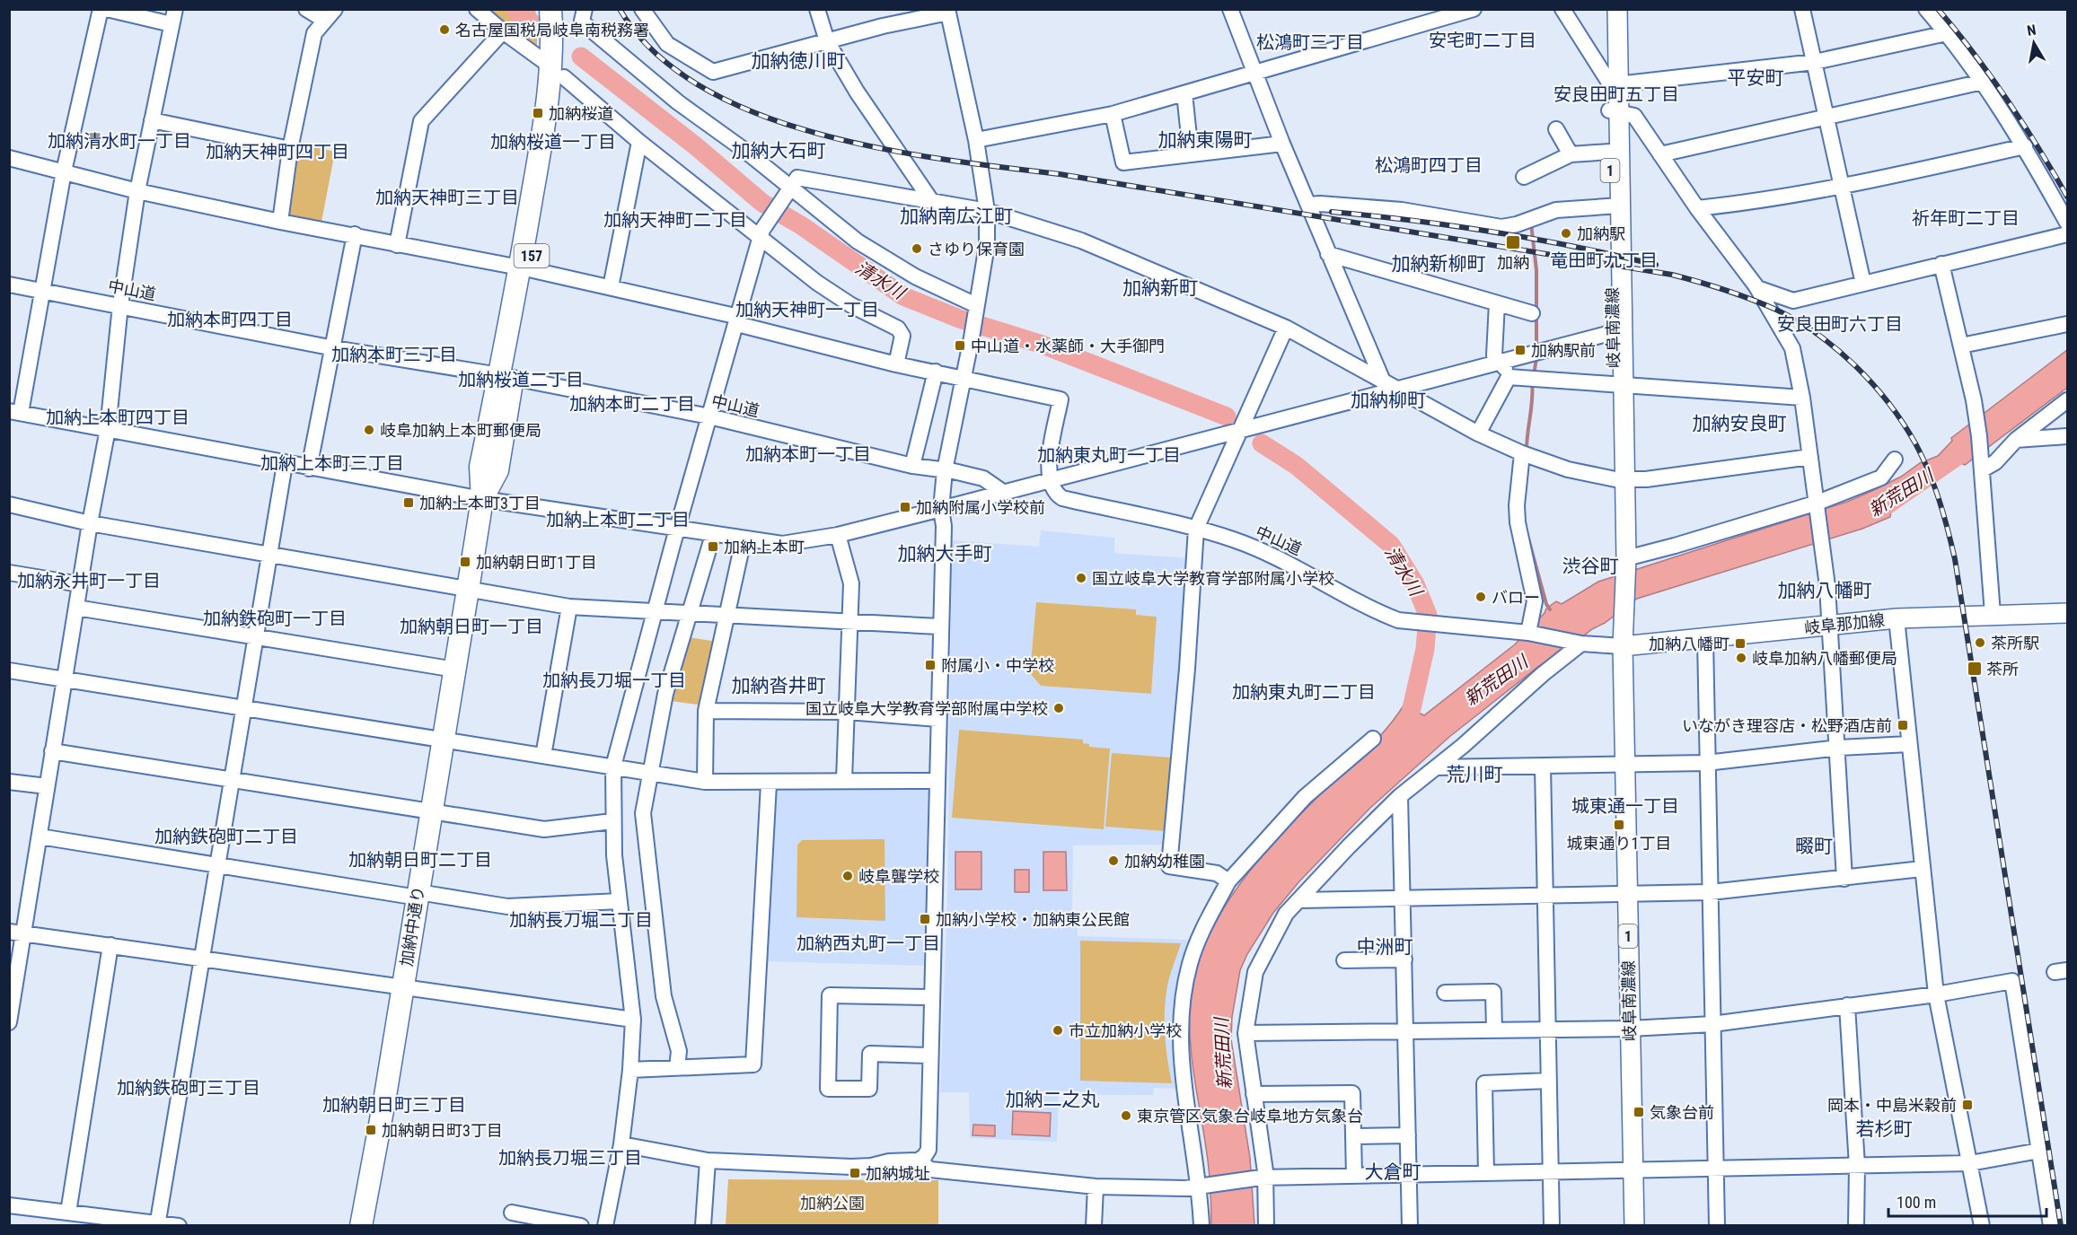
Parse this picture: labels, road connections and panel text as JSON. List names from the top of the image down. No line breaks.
{"streets":{"highway":["157","加納中通り"],"main road":["1","岐阜南濃線","岐阜那加線"],"street":["中山道"]},"crossings":[["中山道","岐阜南濃線"],["中山道","岐阜那加線"],["中山道","加納中通り"],["岐阜南濃線","岐阜那加線"]],"districts":["安宅町二丁目","松鴻町三丁目","加納徳川町","平安町","安良田町五丁目","加納東陽町","加納清水町一丁目","加納桜道一丁目","加納大石町","加納天神町四丁目","松鴻町四丁目","加納天神町三丁目","加納南広江町","祈年町二丁目","加納天神町二丁目","竜田町九丁目","加納新柳町","加納新町","加納天神町一丁目","加納本町四丁目","安良田町六丁目","加納本町三丁目","加納桜道二丁目","加納柳町","加納本町二丁目","加納上本町四丁目","加納安良町","加納本町一丁目","加納東丸町一丁目","加納上本町三丁目","加納上本町二丁目","加納大手町","渋谷町","加納永井町一丁目","加納八幡町","加納鉄砲町一丁目","加納朝日町一丁目","加納長刀堀一丁目","加納沓井町","加納東丸町二丁目","荒川町","城東通一丁目","加納鉄砲町二丁目","畷町","加納朝日町二丁目","加納長刀堀二丁目","加納西丸町一丁目","中洲町","加納鉄砲町三丁目","加納二之丸","加納朝日町三丁目","若杉町","加納長刀堀三丁目","大倉町"],"water":["清水川","新荒田川"],"parks":["加納公園"],"places":{"other":["名古屋国税局岐阜南税務署","加納駅","さゆり保育園","岐阜加納上本町郵便局","国立岐阜大学教育学部附属小学校","バロー","茶所駅","岐阜加納八幡郵便局","国立岐阜大学教育学部附属中学校","加納幼稚園","岐阜聾学校","市立加納小学校","東京管区気象台岐阜地方気象台"],"transit":["加納桜道","加納","中山道・水薬師・大手御門","加納駅前","加納上本町3丁目","加納附属小学校前","加納上本町","加納朝日町1丁目","加納八幡町","附属小・中学校","茶所","いながき理容店・松野酒店前","城東通り1丁目","加納小学校・加納東公民館","岡本・中島米穀前","気象台前","加納朝日町3丁目","加納城址"]},"scale_bar":"100 m","north":"top"}
